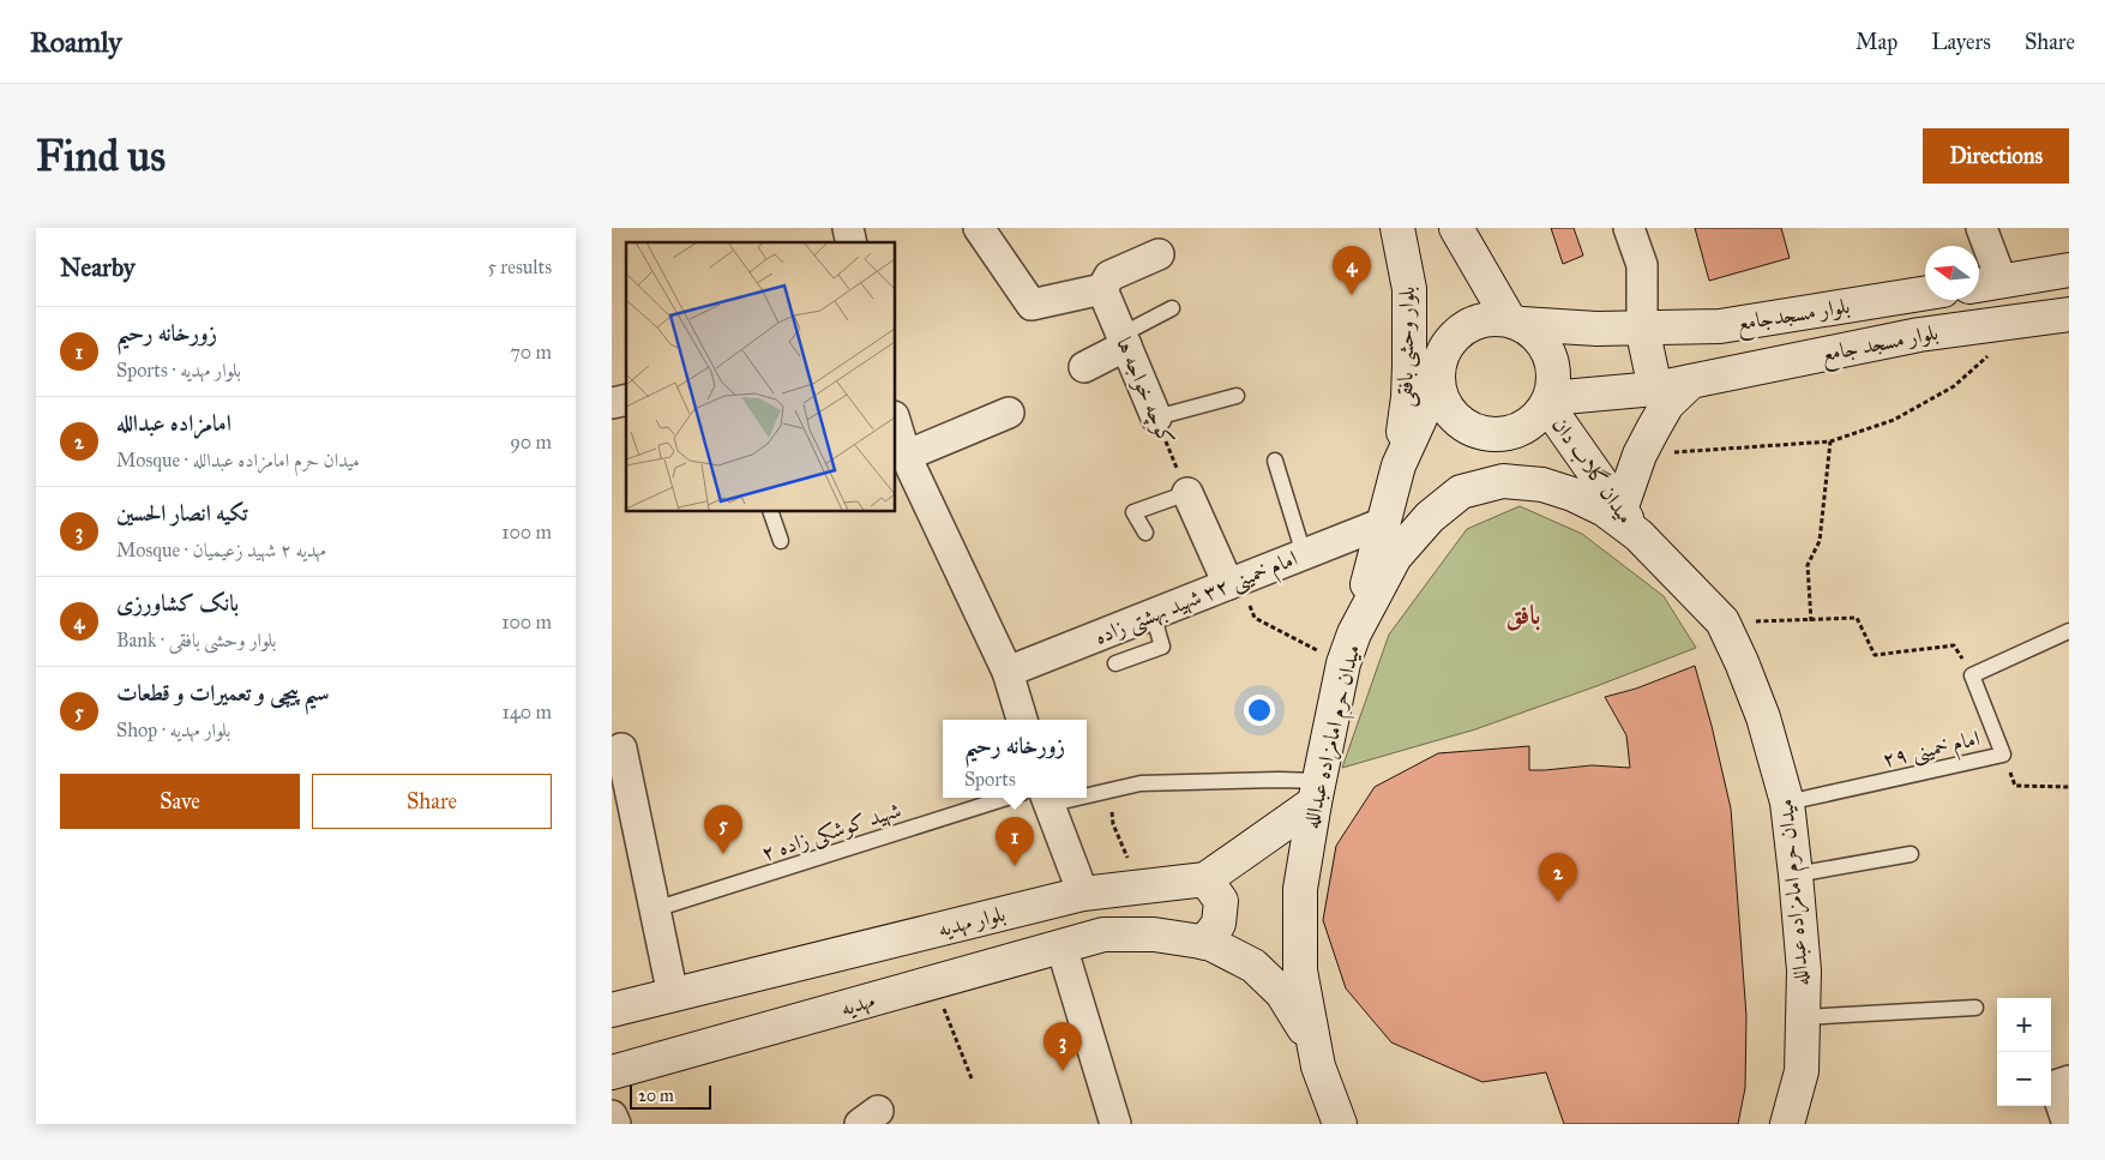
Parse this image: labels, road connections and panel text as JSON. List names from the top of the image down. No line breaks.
{"streets":{"main road":["بلوار مسجدجامع","بلوار مسجد جامع","بلوار وحشی بافقی","میدان گلاب دان","میدان حرم امامزاده عبدالله","بلوار مهدیه","مهدیه"],"street":["کوچه خواجه ها","امام خمینی ۳۲ شهید بهشتی زاده"],"lane":["امام خمینی ۲۹","شهید کوشکی زاده ۲"]},"crossings":[["بلوار مسجدجامع","بلوار مسجد جامع"],["بلوار مسجدجامع","بلوار وحشی بافقی"],["بلوار مسجدجامع","میدان گلاب دان"],["بلوار مسجد جامع","بلوار وحشی بافقی"],["بلوار مسجد جامع","میدان گلاب دان"],["بلوار وحشی بافقی","میدان گلاب دان"],["بلوار وحشی بافقی","امام خمینی ۳۲ شهید بهشتی زاده"],["بلوار وحشی بافقی","میدان حرم امامزاده عبدالله"],["میدان گلاب دان","میدان حرم امامزاده عبدالله"],["میدان حرم امامزاده عبدالله","امام خمینی ۲۹"],["میدان حرم امامزاده عبدالله","شهید کوشکی زاده ۲"],["میدان حرم امامزاده عبدالله","بلوار مهدیه"],["شهید کوشکی زاده ۲","بلوار مهدیه"]],"districts":["بافق"],"scale_bar":"20 m","north":"left","page":{"header":"Roamly","nav":["Map","Layers","Share"],"buttons":["Directions",["Save","Share"]],"title":"Find us","heading":["Nearby","5 results"],"pins":["4","5","1","2","3"],"list":[{"mark":"1","name":"زورخانه رحیم","note":"Sports · بلوار مهدیه","value":"70 m"},{"mark":"2","name":"امامزاده عبدالله","note":"Mosque · میدان حرم امامزاده عبدالله","value":"90 m"},{"mark":"3","name":"تکیه انصار الحسین","note":"Mosque · مهدیه ۲ شهید زعیمیان","value":"100 m"},{"mark":"4","name":"بانک کشاورزی","note":"Bank · بلوار وحشی بافقی","value":"100 m"},{"mark":"5","name":"سیم پیچی و تعمیرات و قطعات","note":"Shop · بلوار مهدیه","value":"140 m"}],"popup":["زورخانه رحیم","Sports"],"map_buttons":["+","−"],"scale":"20 m"}}
